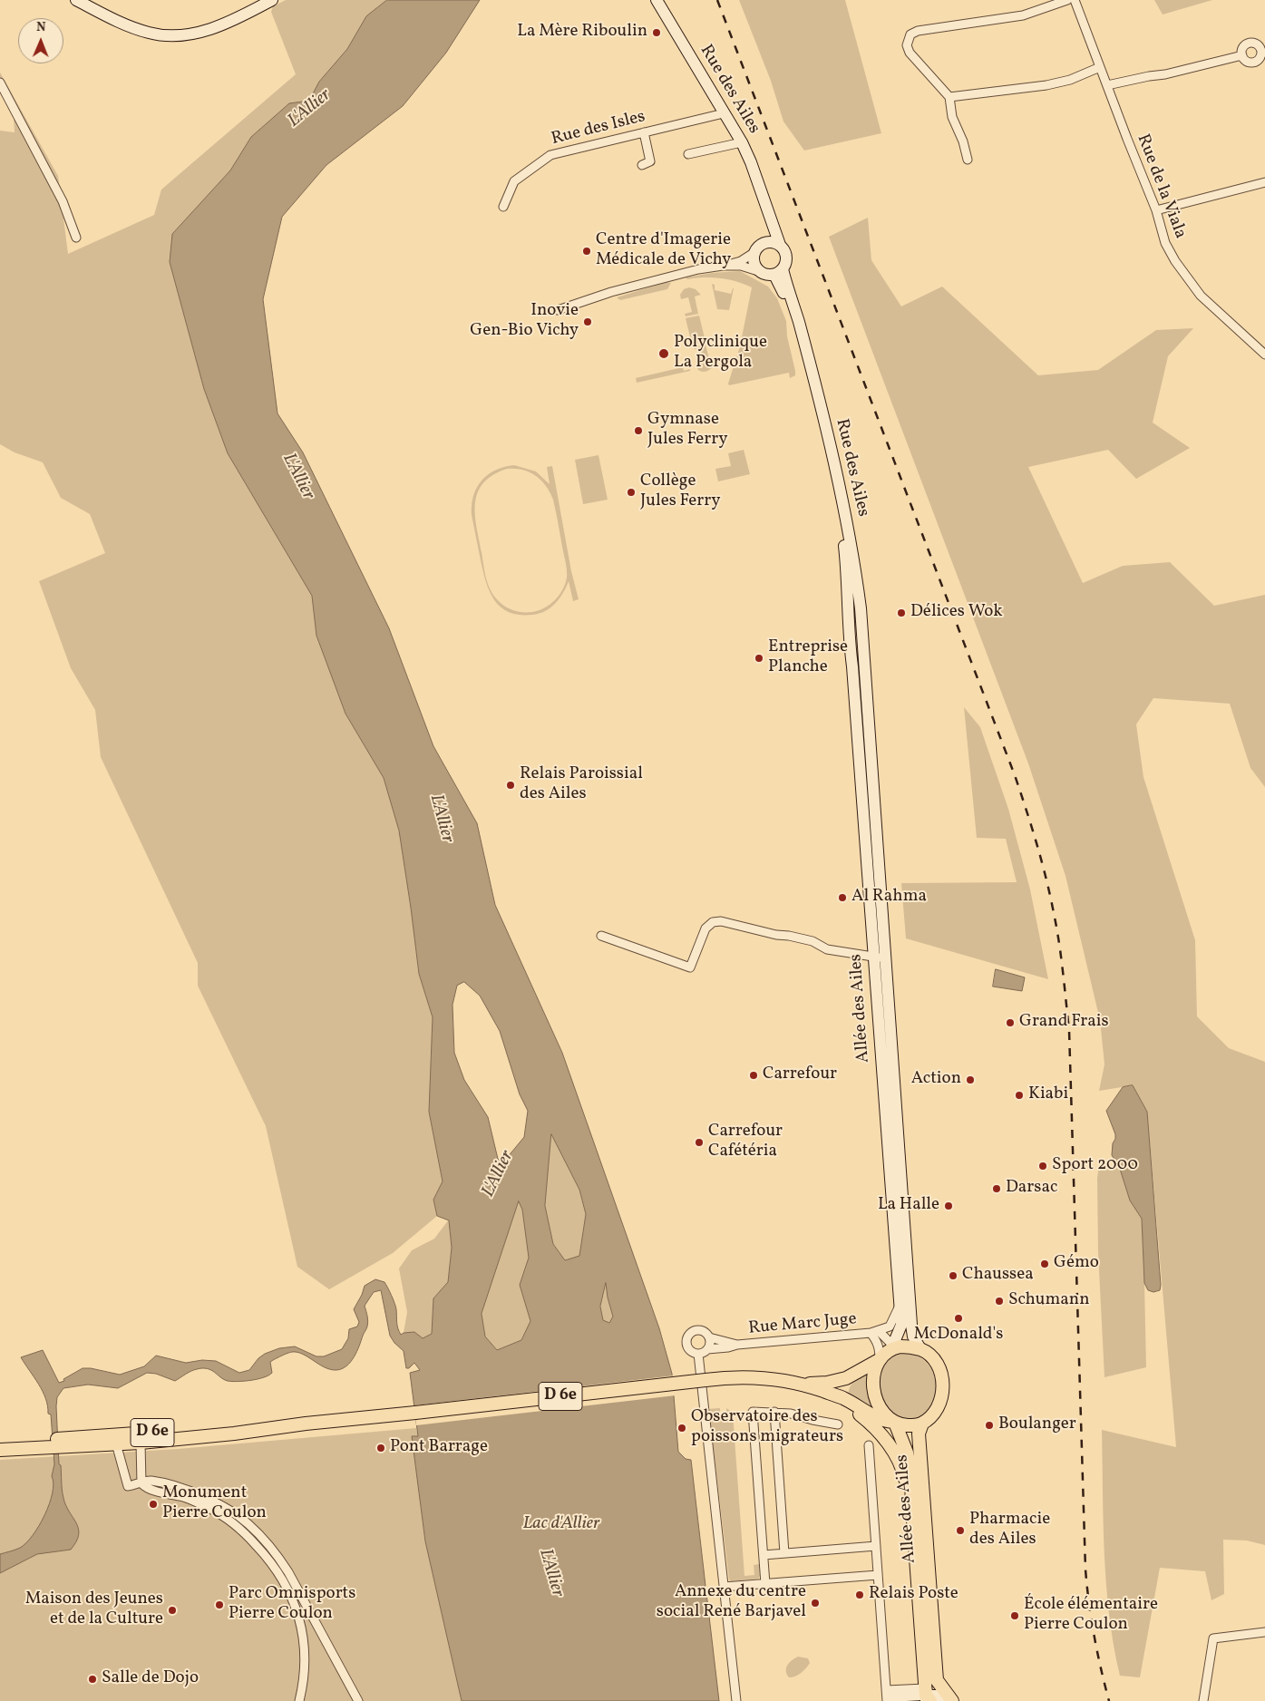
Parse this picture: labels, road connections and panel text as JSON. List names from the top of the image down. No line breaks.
{"streets":{"main road":["Rue des Ailes","Allée des Ailes","D 6e"],"street":["Rue des Isles","Rue de la Viala","Rue Marc Juge"]},"crossings":[["Rue des Ailes","Rue des Isles"],["Rue des Ailes","Allée des Ailes"],["Allée des Ailes","Rue Marc Juge"],["Allée des Ailes","D 6e"],["Rue Marc Juge","D 6e"]],"water":["L'Allier","Lac d'Allier"],"places":["La Mère Riboulin","Centre d'Imagerie Médicale de Vichy","Inovie Gen-Bio Vichy","Polyclinique La Pergola","Gymnase Jules Ferry","Collège Jules Ferry","Délices Wok","Entreprise Planche","Relais Paroissial des Ailes","Al Rahma","Grand Frais","Carrefour","Action","Kiabi","Carrefour Cafétéria","Sport 2000","Darsac","La Halle","Gémo","Chaussea","Schumann","McDonald's","Boulanger","Observatoire des poissons migrateurs","Pont Barrage","Monument Pierre Coulon","Pharmacie des Ailes","Relais Poste","Annexe du centre social René Barjavel","Parc Omnisports Pierre Coulon","Maison des Jeunes et de la Culture","École élémentaire Pierre Coulon","Salle de Dojo"],"north":"top"}
